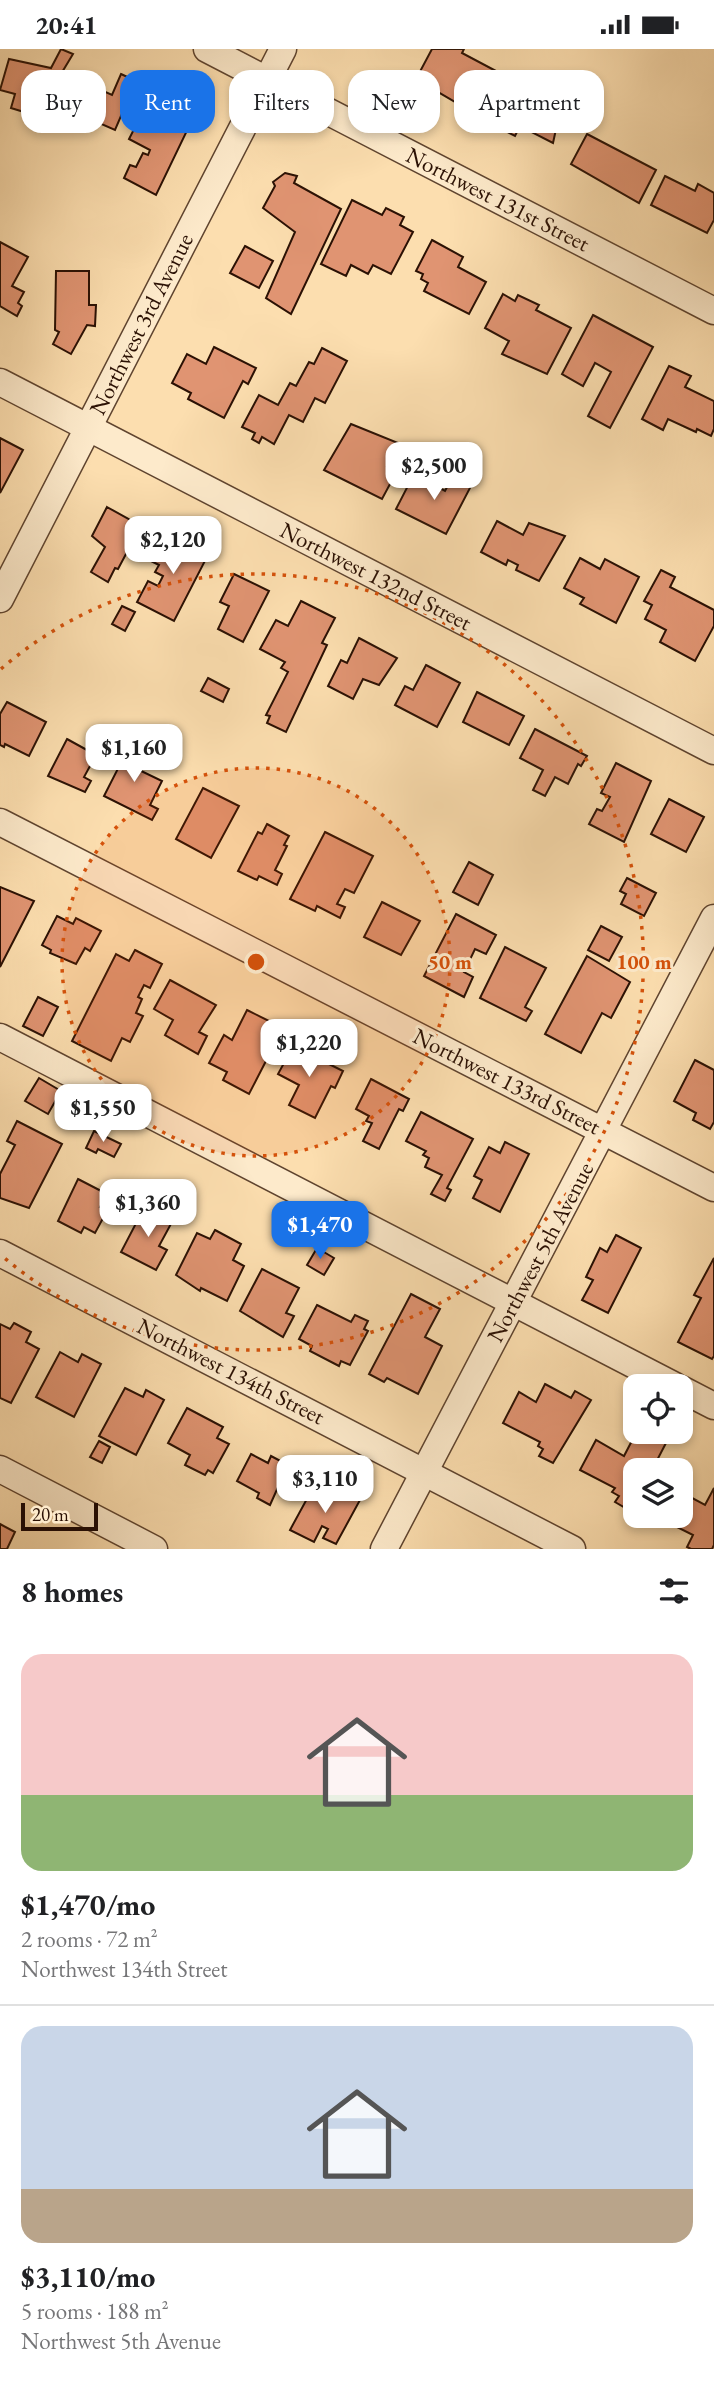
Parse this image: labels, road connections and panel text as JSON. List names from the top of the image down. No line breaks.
{"streets":{"street":["Northwest 131st Street","Northwest 3rd Avenue","Northwest 132nd Street","Northwest 133rd Street","Northwest 5th Avenue","Northwest 134th Street"]},"crossings":[["Northwest 3rd Avenue","Northwest 132nd Street"],["Northwest 133rd Street","Northwest 5th Avenue"],["Northwest 5th Avenue","Northwest 134th Street"]],"scale_bar":"20 m","page":{"status":"20:41","chip":["Buy","Rent","Filters","New","Apartment"],"price":["$2,500","$2,120","$1,160","$1,220","$1,550","$1,360","$1,470","$3,110"],"scale":"20 m","heading":"8 homes","list":[{"name":"$1,470/mo","note":"2 rooms · 72 m² · Northwest 134th Street"},{"name":"$3,110/mo","note":"5 rooms · 188 m² · Northwest 5th Avenue"}]},"rings":["50 m","100 m"]}
